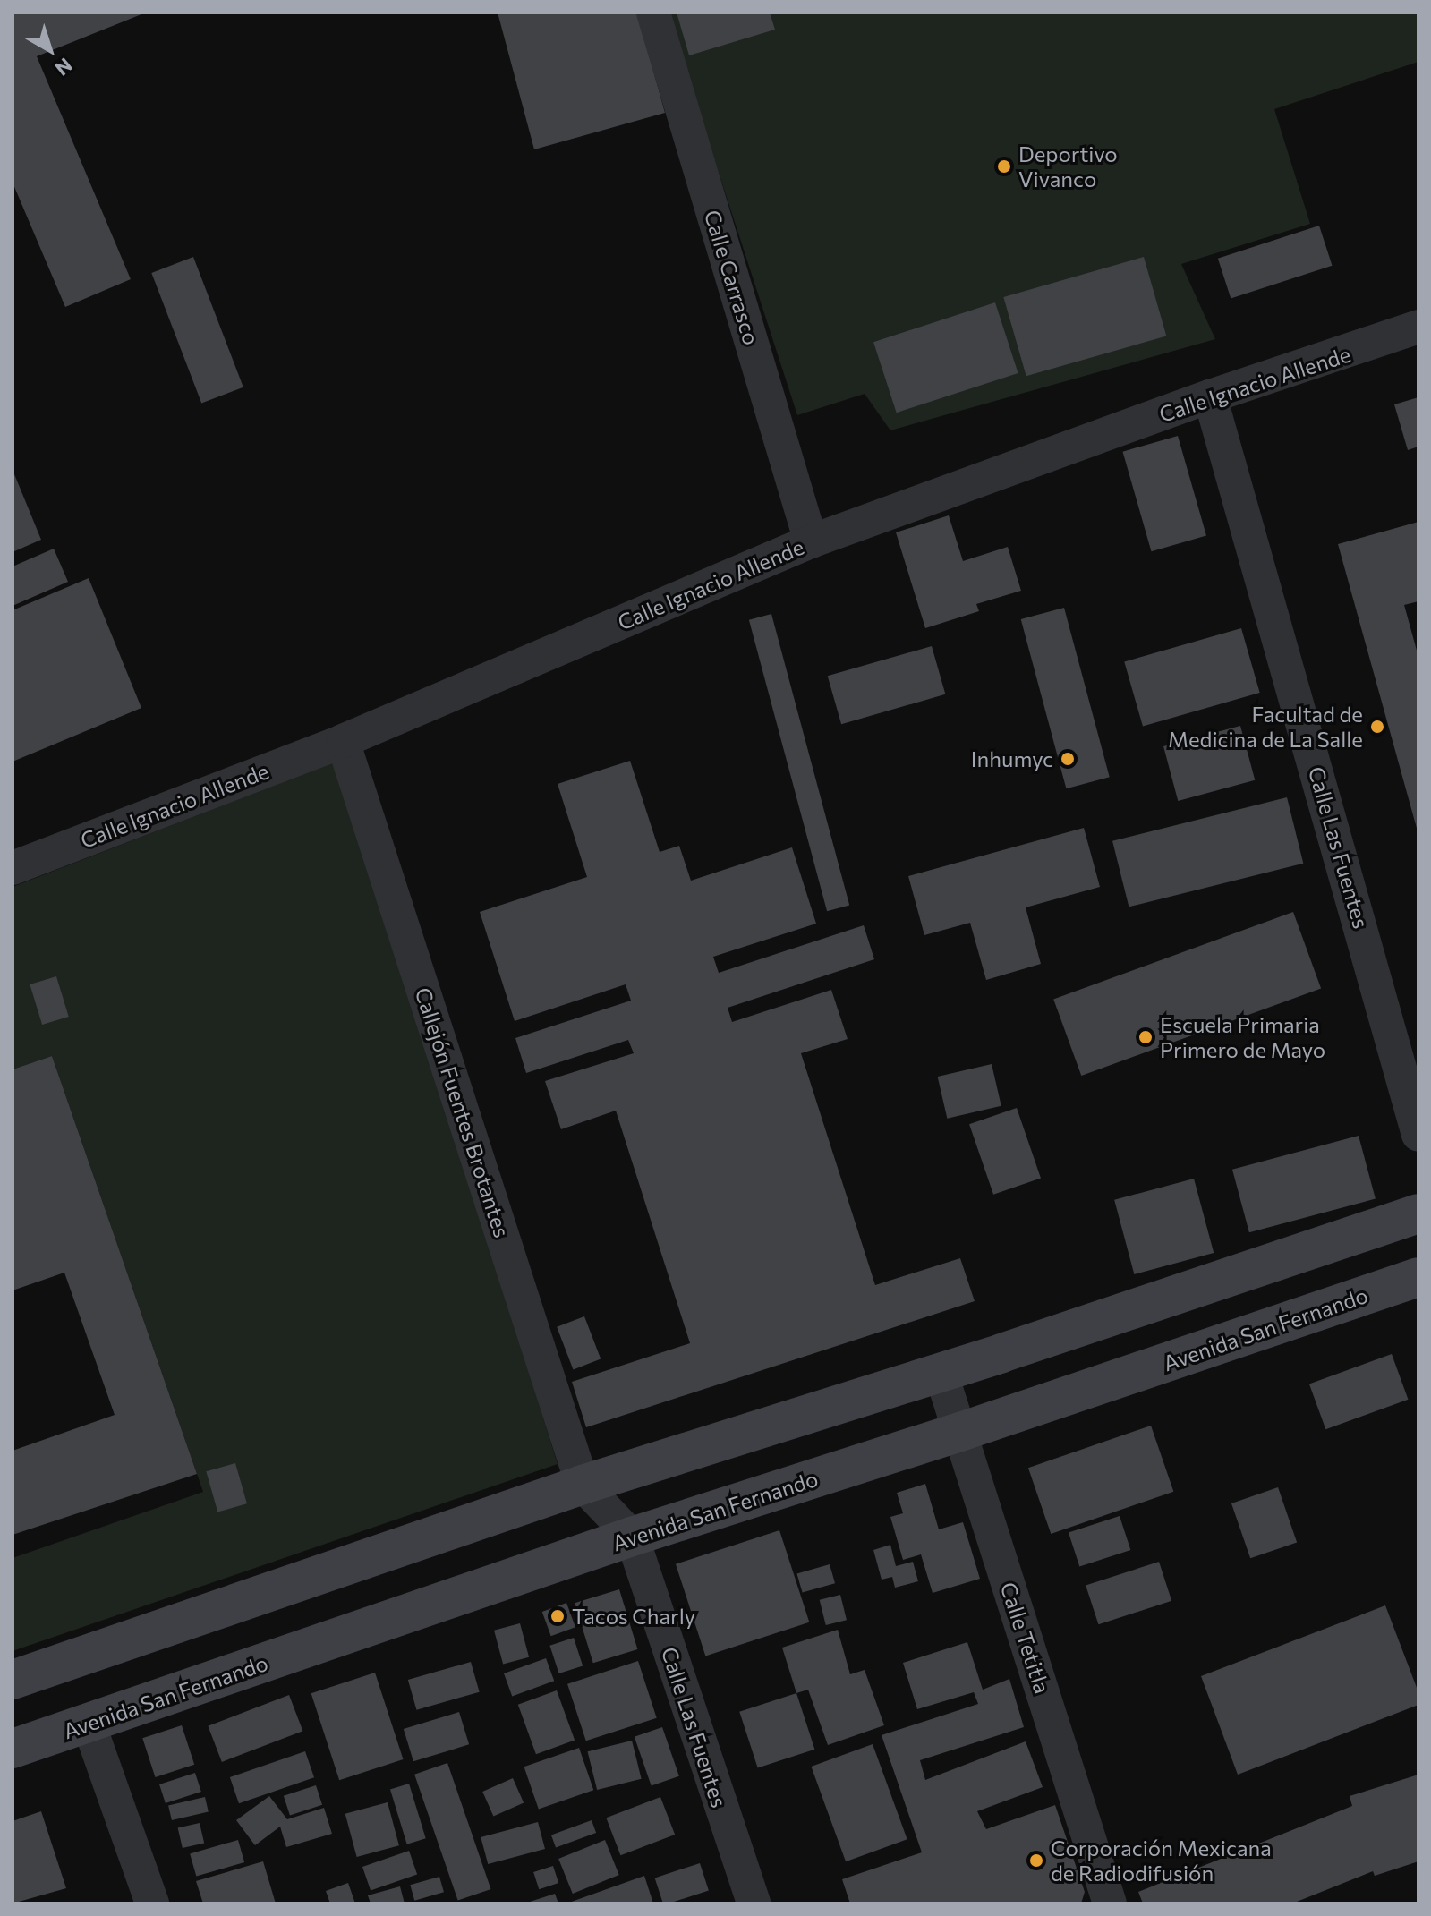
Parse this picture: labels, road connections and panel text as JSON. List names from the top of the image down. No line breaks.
{"streets":{"main road":["Avenida San Fernando"],"street":["Calle Carrasco","Calle Ignacio Allende","Calle Las Fuentes","Callejón Fuentes Brotantes","Calle Tetitla"]},"crossings":[["Calle Carrasco","Calle Ignacio Allende"],["Calle Ignacio Allende","Calle Las Fuentes"],["Calle Ignacio Allende","Callejón Fuentes Brotantes"],["Calle Las Fuentes","Callejón Fuentes Brotantes"],["Calle Las Fuentes","Avenida San Fernando"],["Avenida San Fernando","Calle Tetitla"]],"places":["Deportivo Vivanco","Facultad de Medicina de La Salle","Inhumyc","Escuela Primaria Primero de Mayo","Tacos Charly","Corporación Mexicana de Radiodifusión"],"north":"bottom right"}
